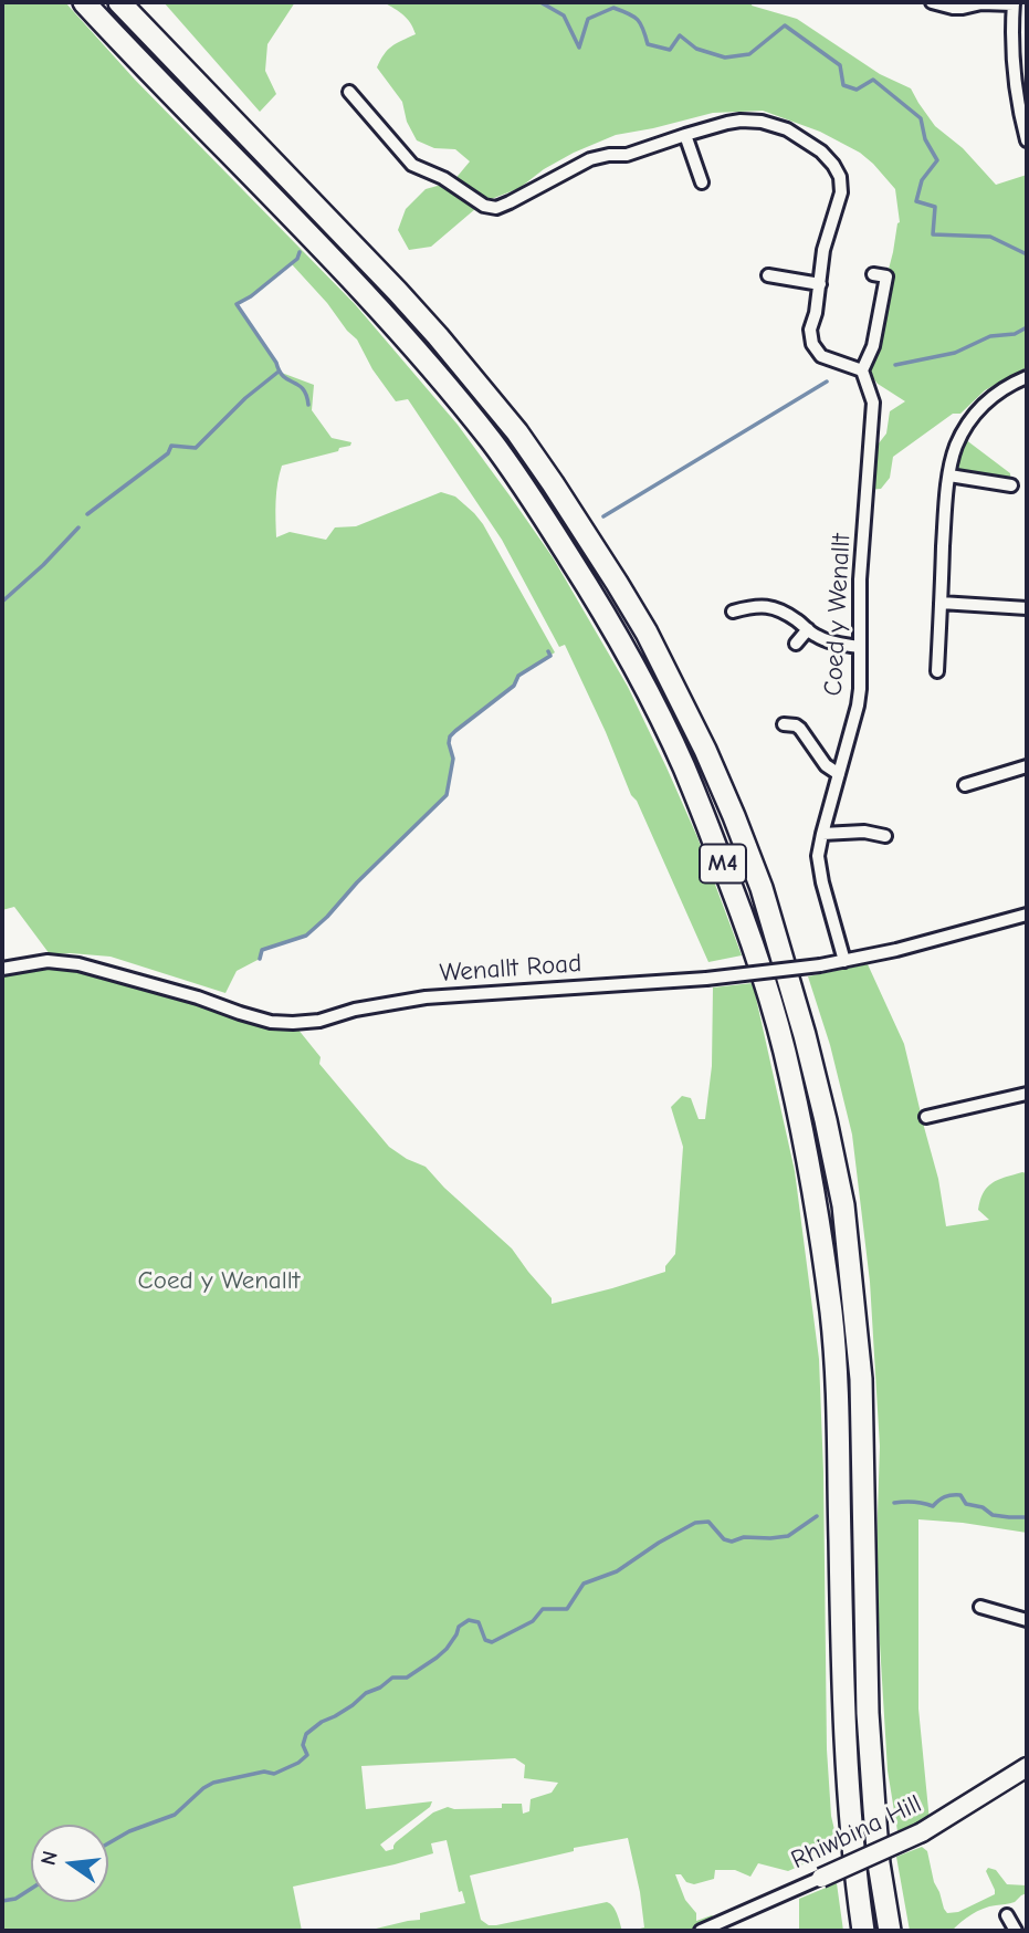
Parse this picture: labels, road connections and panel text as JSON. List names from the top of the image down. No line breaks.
{"streets":{"highway":["M4"],"street":["Coed y Wenallt","Wenallt Road","Rhiwbina Hill"]},"crossings":[["Coed y Wenallt","Wenallt Road"]],"parks":["Coed y Wenallt"],"north":"left"}
